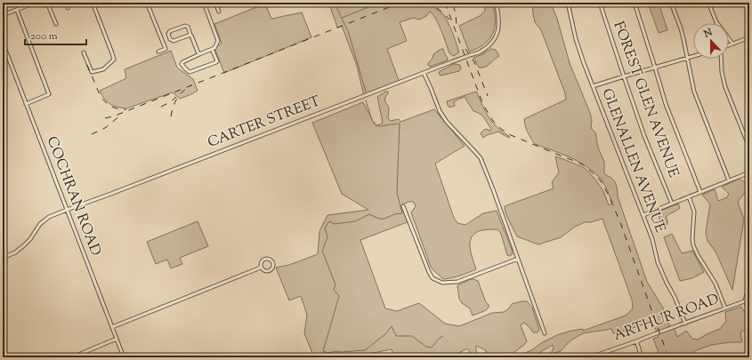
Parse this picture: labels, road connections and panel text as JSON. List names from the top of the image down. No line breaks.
{"streets":{"street":["FOREST GLEN AVENUE","CARTER STREET","GLENALLEN AVENUE","COCHRAN ROAD","ARTHUR ROAD"]},"crossings":[["CARTER STREET","COCHRAN ROAD"],["GLENALLEN AVENUE","ARTHUR ROAD"]],"scale_bar":"200 m","north":"top"}
